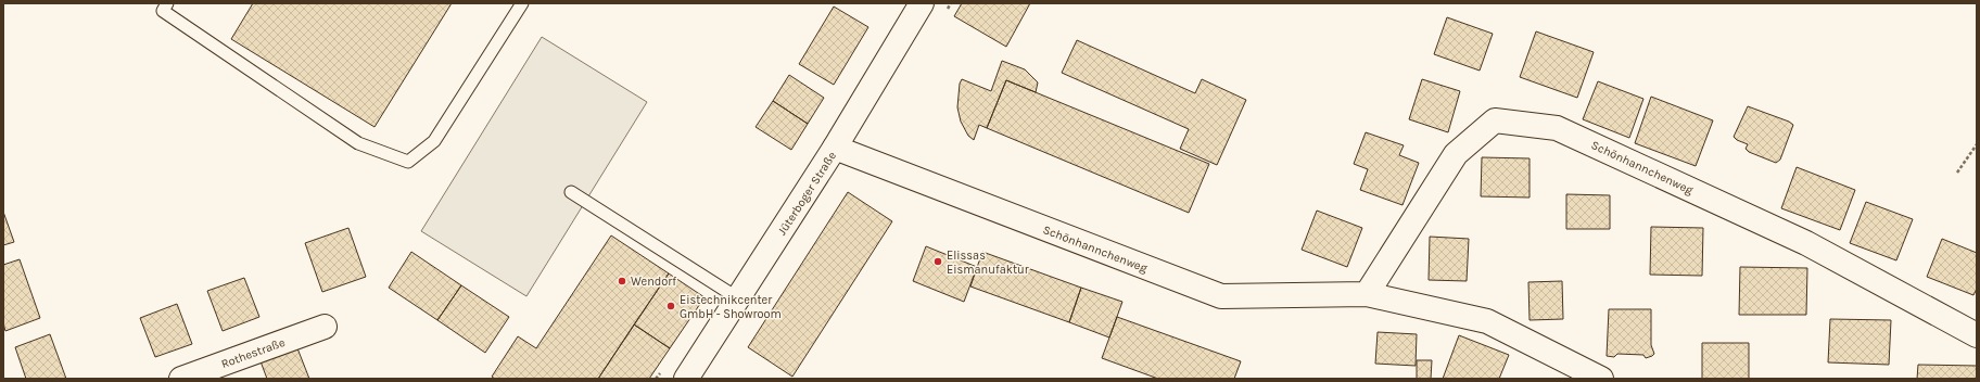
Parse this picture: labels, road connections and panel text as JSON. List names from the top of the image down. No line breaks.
{"streets":{"street":["Schönhannchenweg","Jüterboger Straße","Rothestraße"]},"crossings":[["Schönhannchenweg","Jüterboger Straße"]],"places":["Elissas Eismanufaktur","Wendorf","Eistechnikcenter GmbH - Showroom"]}
